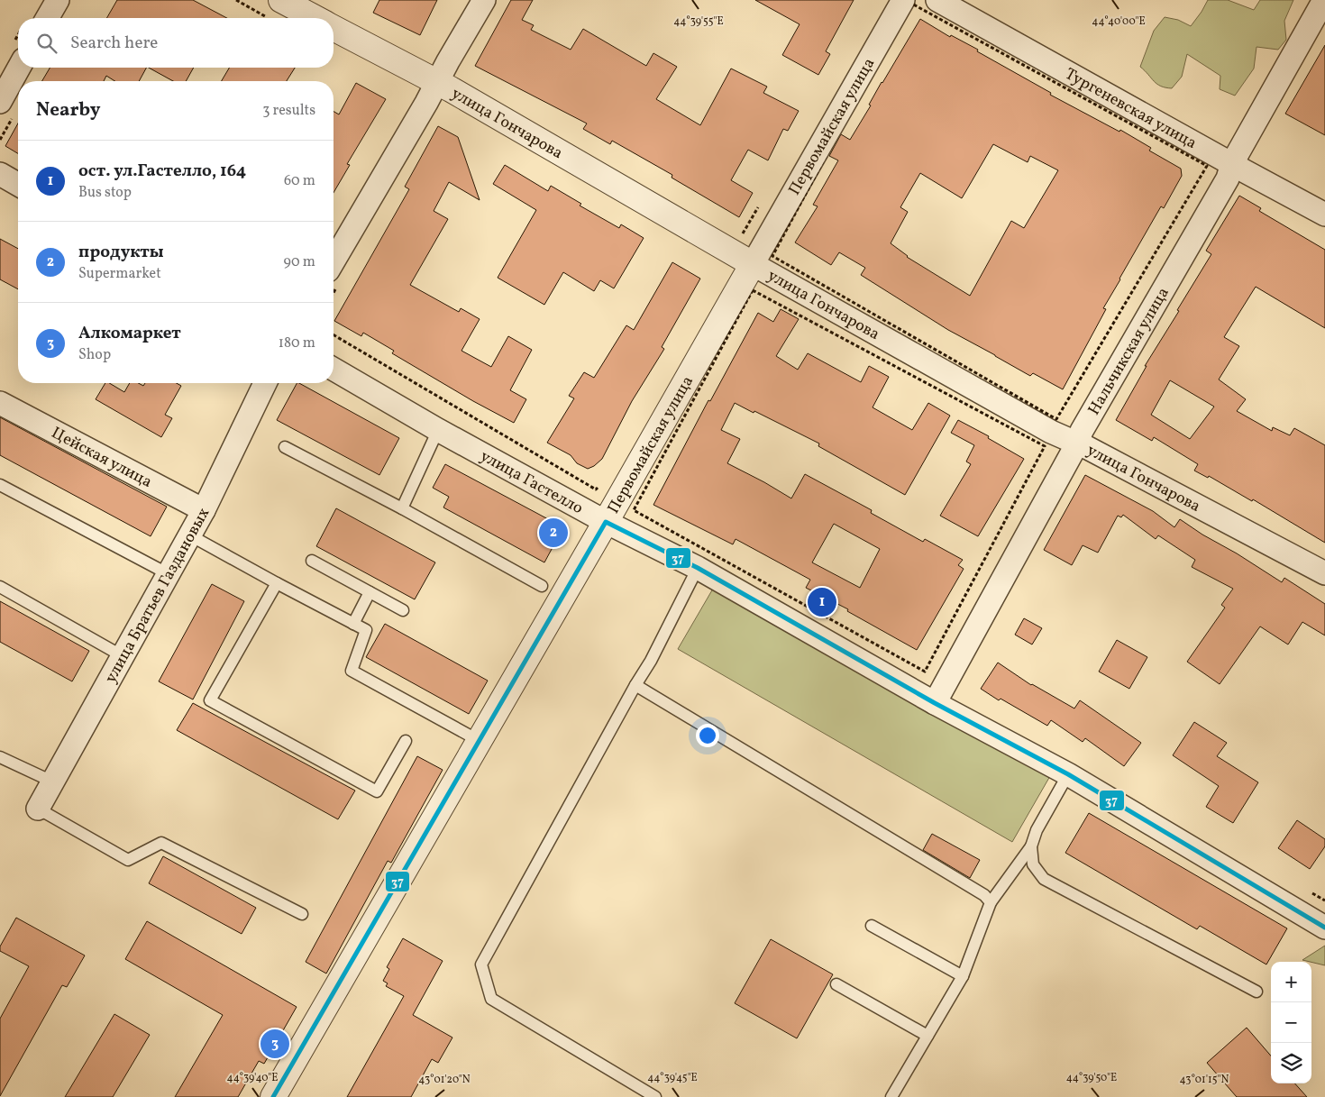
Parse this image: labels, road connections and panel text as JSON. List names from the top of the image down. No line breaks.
{"streets":{"street":["Тургеневская улица","улица Гончарова","Первомайская улица","Нальчикская улица","Цейская улица","улица Гастелло","улица Братьев Газдановых"]},"crossings":[["Тургеневская улица","Нальчикская улица"],["улица Гончарова","Первомайская улица"],["улица Гончарова","Нальчикская улица"],["Первомайская улица","улица Гастелло"],["Нальчикская улица","улица Гастелло"],["Цейская улица","улица Братьев Газдановых"]],"lines":["transit line 37"],"page":{"search":"Search here","heading":["Nearby","3 results"],"list":[{"mark":"1","name":"ост. ул.Гастелло, 164","note":"Bus stop","value":"60 m"},{"mark":"2","name":"продукты","note":"Supermarket","value":"90 m"},{"mark":"3","name":"Алкомаркет","note":"Shop","value":"180 m"}],"pins":["2","1","3"],"map_buttons":["+","−"]},"coordinates":["44°39'55\"E","44°40'00\"E","44°39'40\"E","44°39'45\"E","44°39'50\"E","43°01'20\"N","43°01'15\"N"]}
